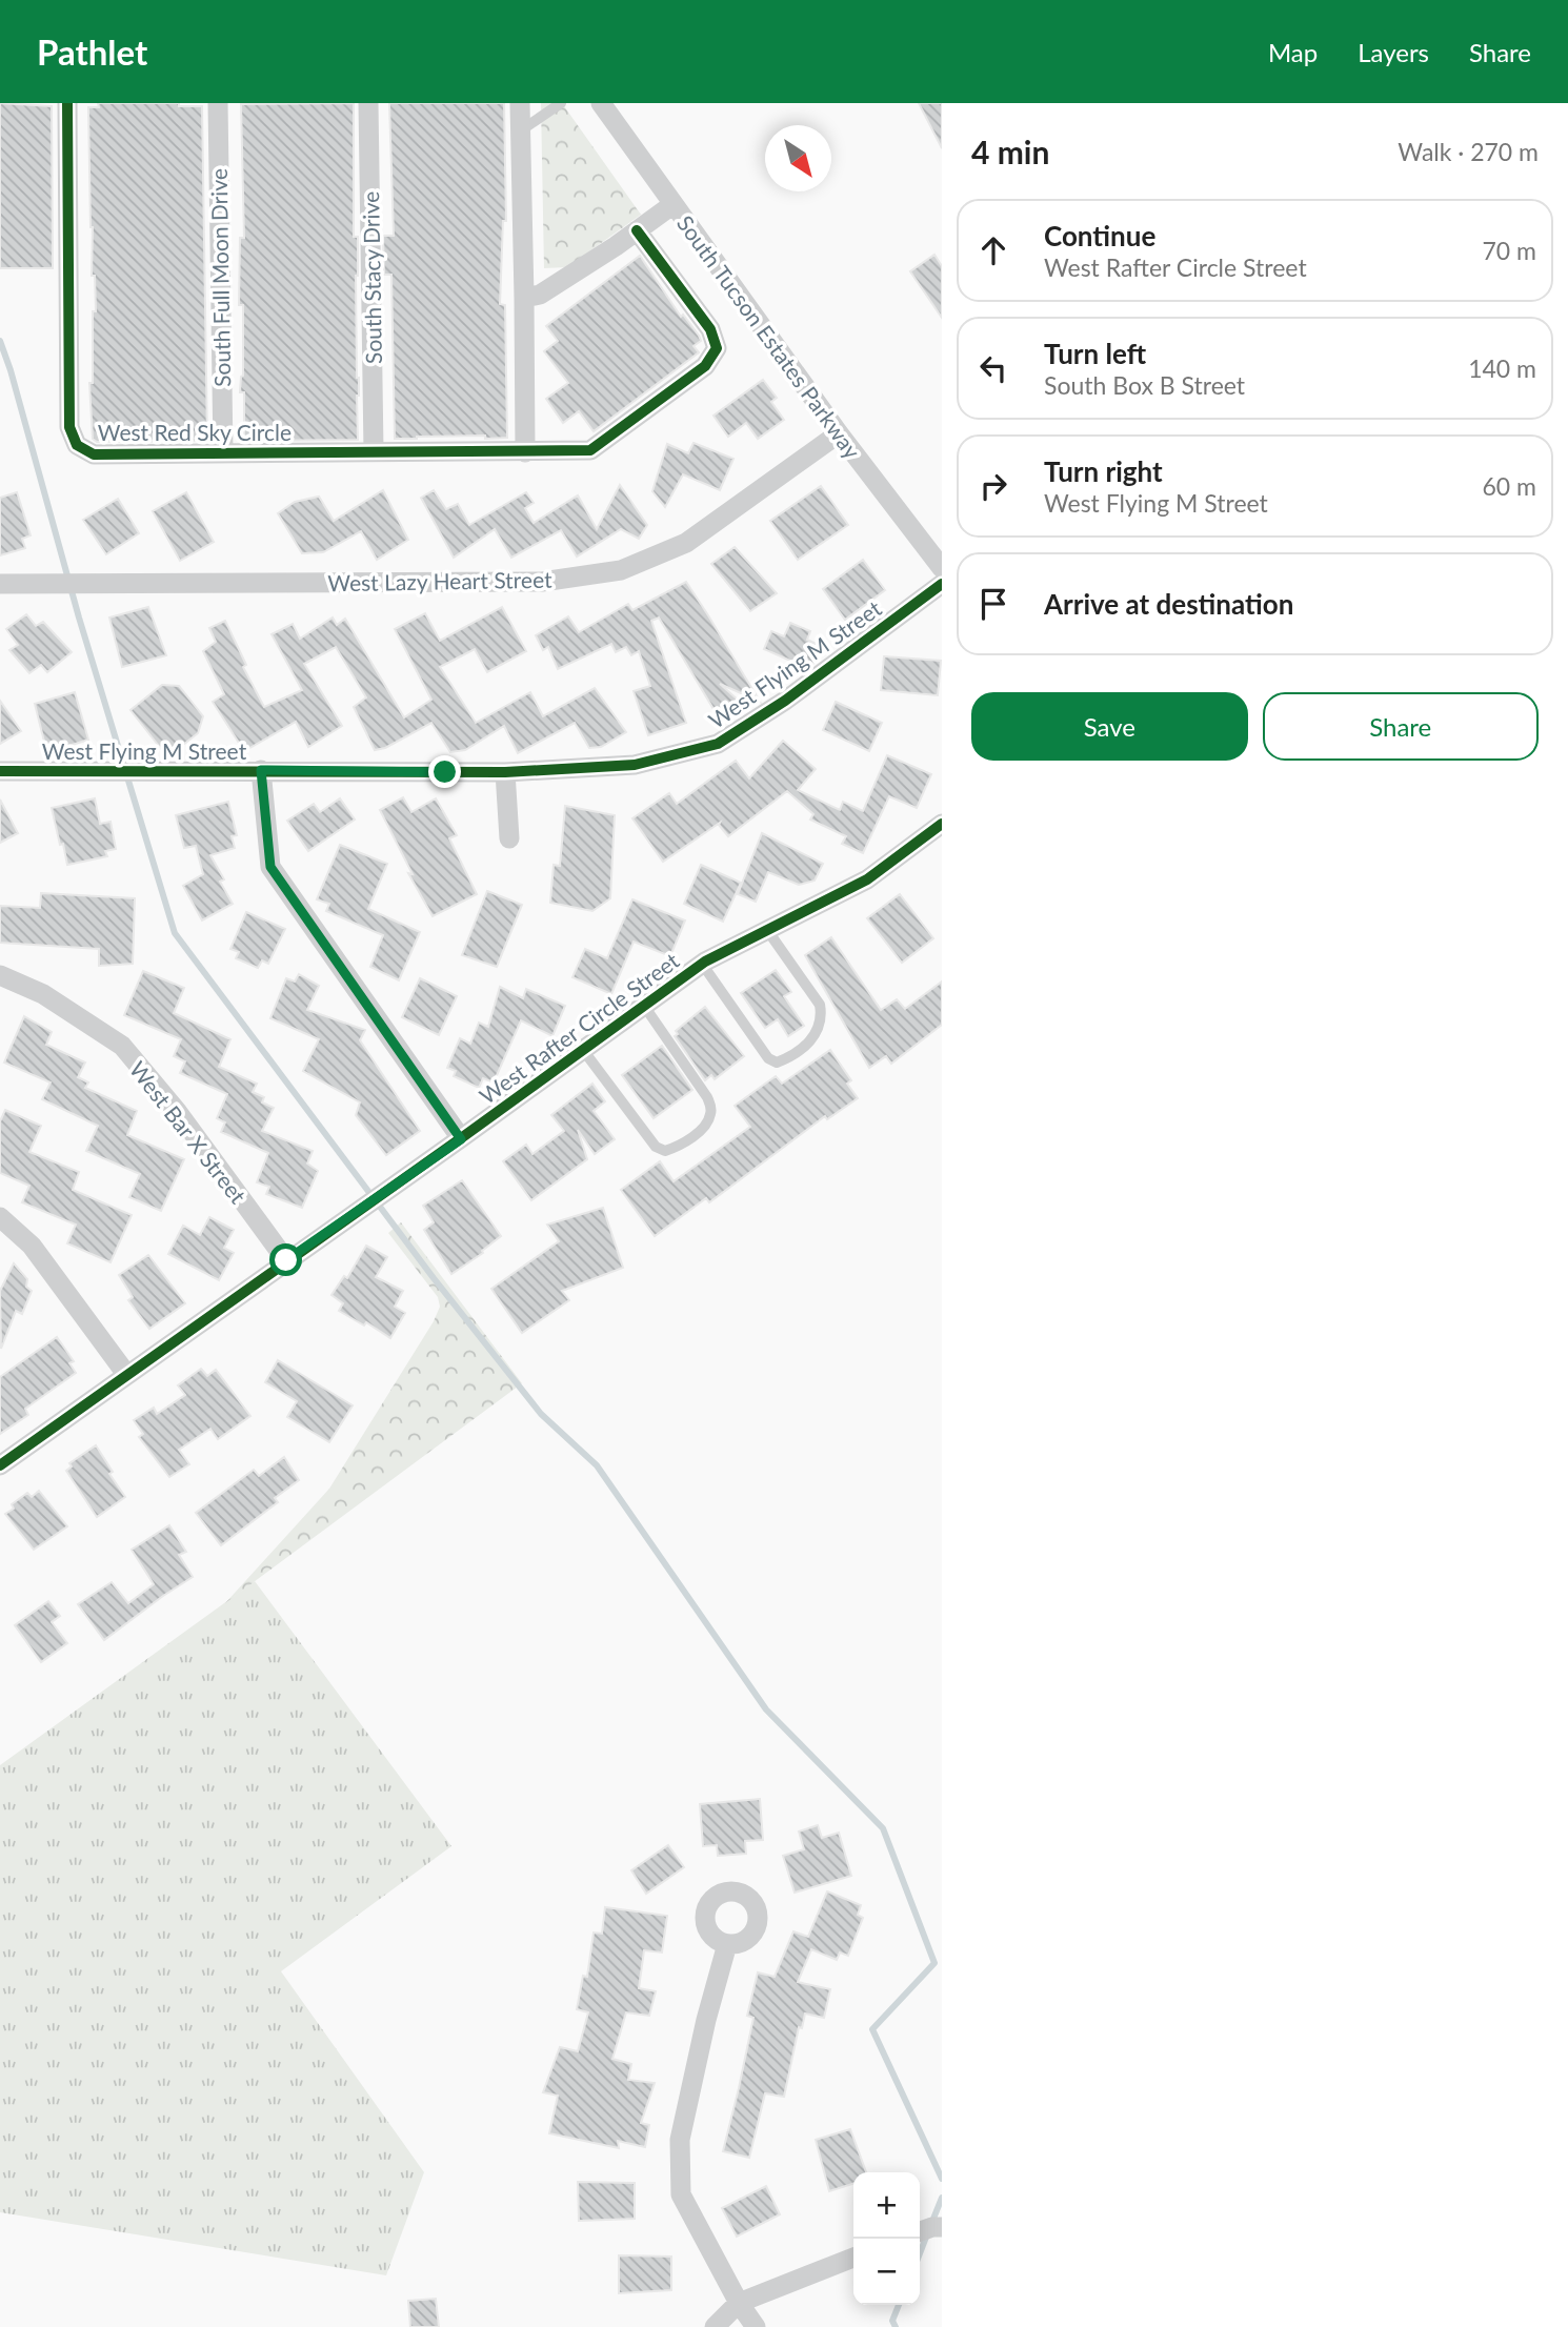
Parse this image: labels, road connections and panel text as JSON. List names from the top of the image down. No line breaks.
{"streets":{"street":["South Full Moon Drive","South Stacy Drive","South Tucson Estates Parkway","West Red Sky Circle","West Lazy Heart Street","West Flying M Street","West Rafter Circle Street","West Bar X Street"]},"crossings":[["South Full Moon Drive","West Red Sky Circle"],["South Stacy Drive","West Red Sky Circle"],["South Tucson Estates Parkway","West Lazy Heart Street"],["West Rafter Circle Street","West Bar X Street"]],"north":"bottom right","page":{"header":"Pathlet","nav":["Map","Layers","Share"],"heading":["4 min","Walk · 270 m"],"list":[["Continue","West Rafter Circle Street","70 m"],["Turn left","South Box B Street","140 m"],["Turn right","West Flying M Street","60 m"],"Arrive at destination"],"buttons":["Save","Share"],"map_buttons":["+","−"]}}
